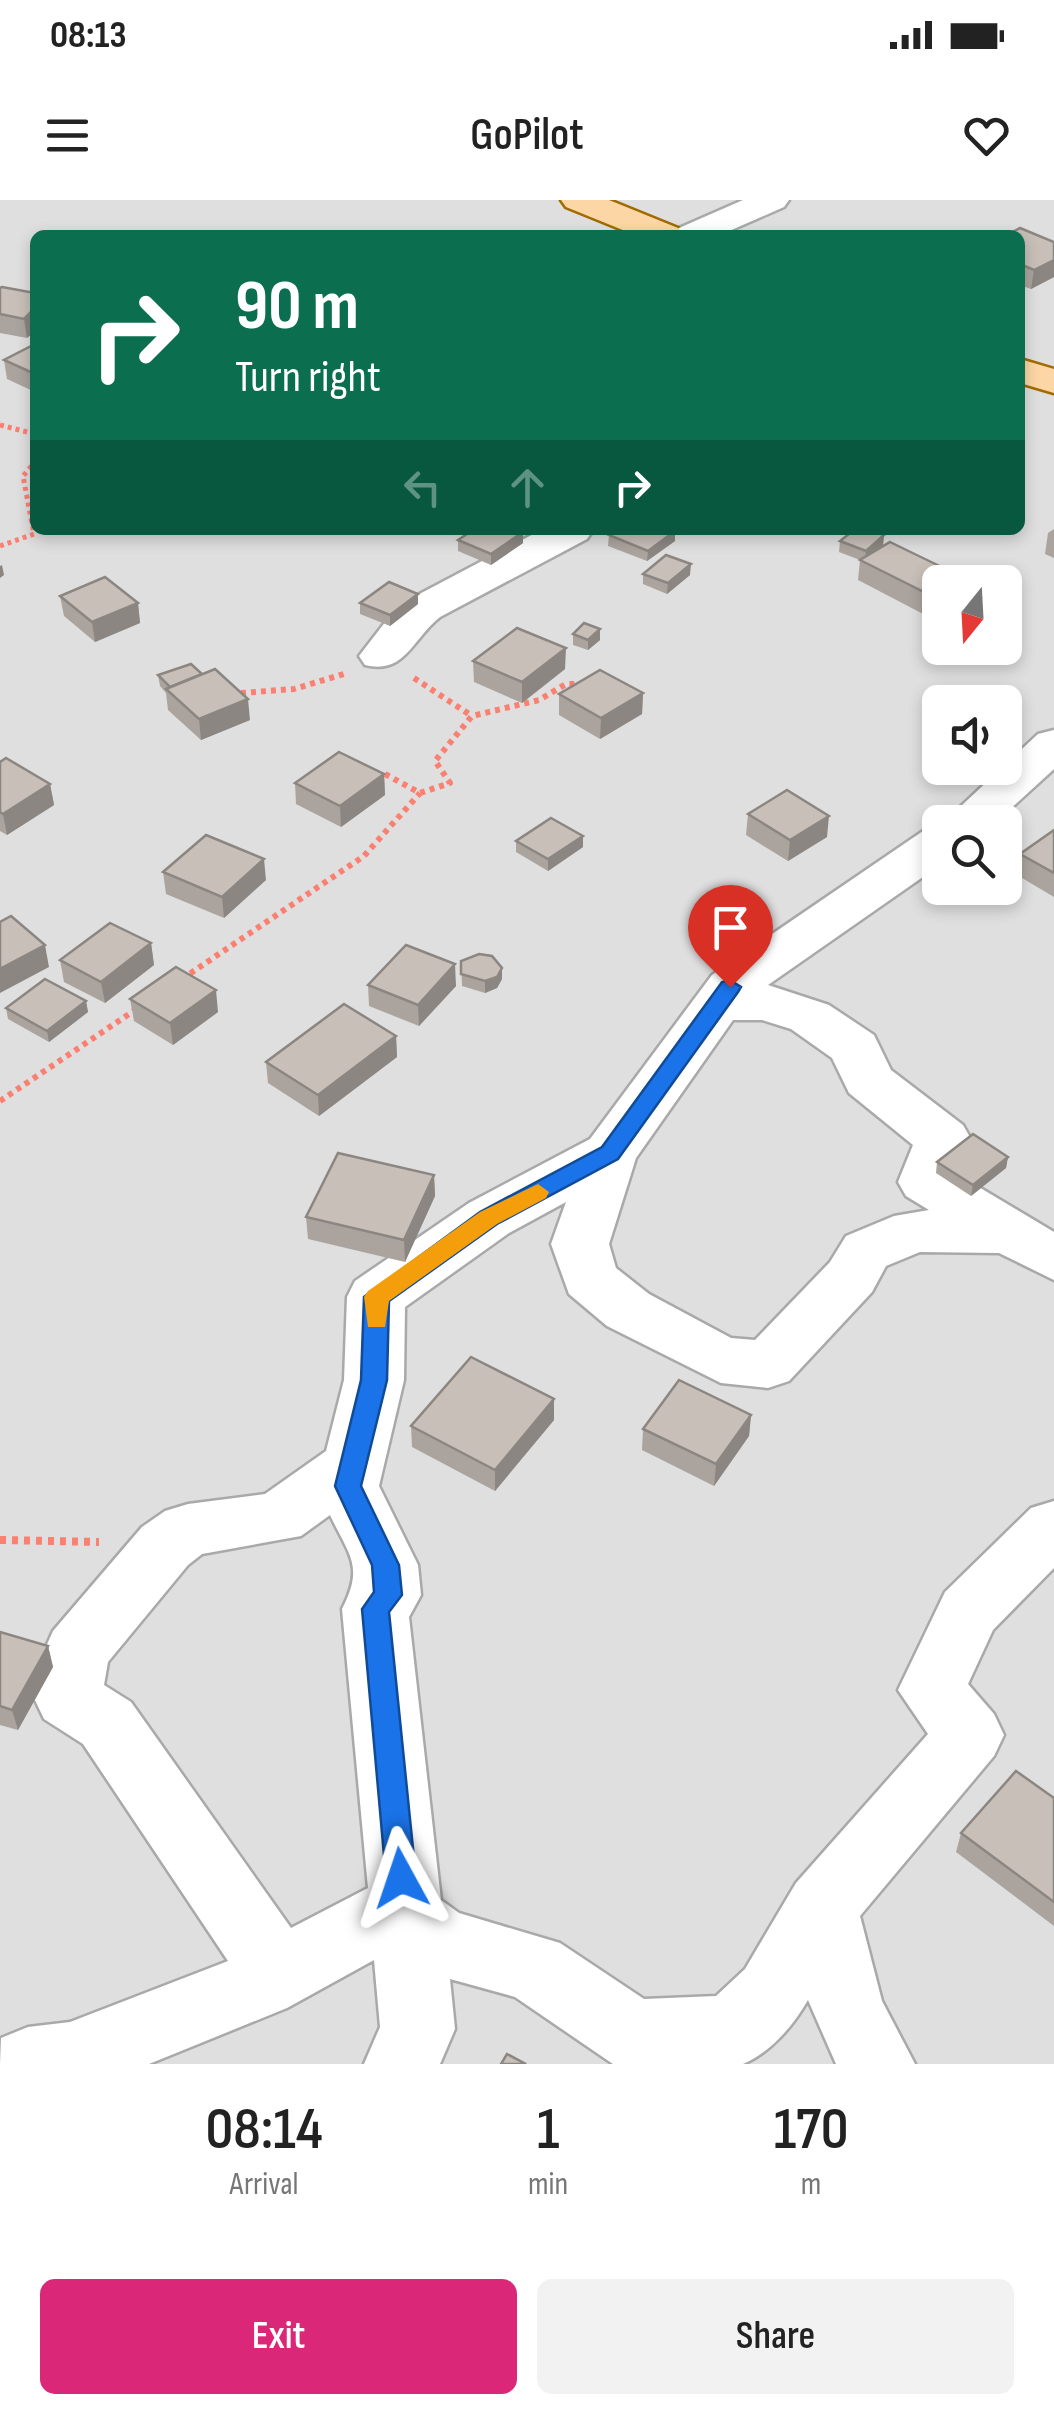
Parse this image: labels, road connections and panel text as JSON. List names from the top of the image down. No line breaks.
{"north":"bottom","page":{"status":"08:13","header":"GoPilot","turn":["90 m","Turn right"],"eta":["08:14","Arrival","1","min","170","m"],"buttons":["Exit","Share"]}}
